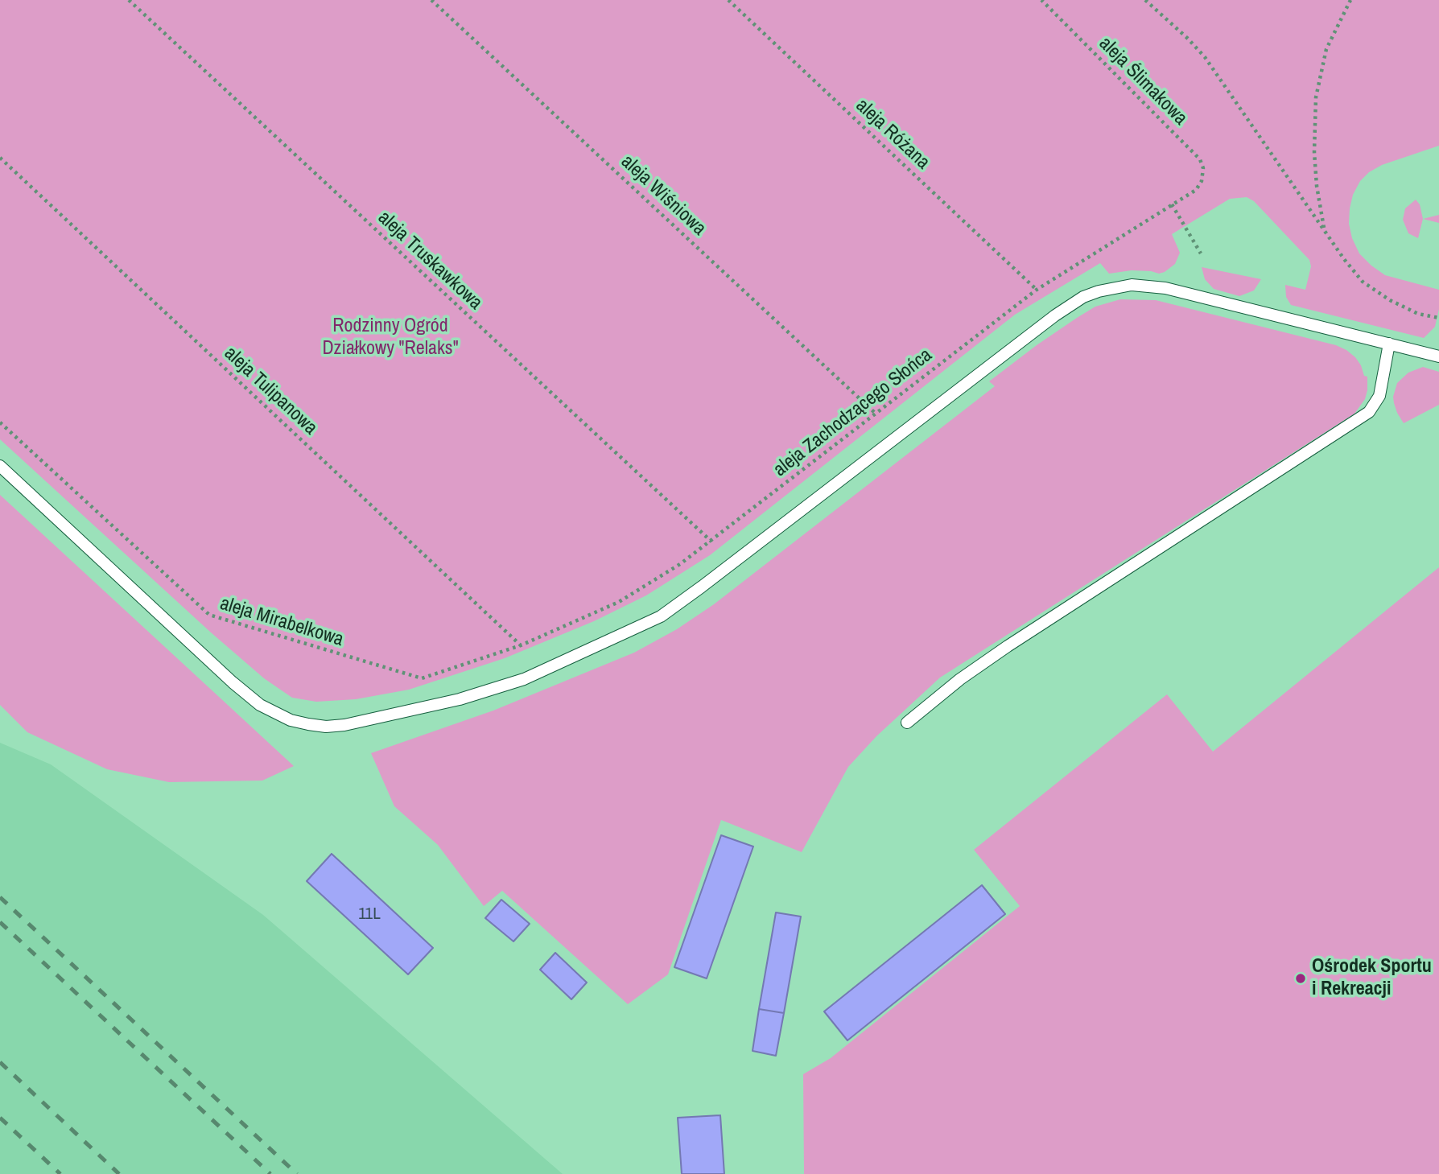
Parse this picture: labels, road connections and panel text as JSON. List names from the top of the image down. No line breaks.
{"streets":{"path":["aleja Ślimakowa","aleja Różana","aleja Wiśniowa","aleja Truskawkowa","aleja Tulipanowa","aleja Zachodzącego Słońca","aleja Mirabelkowa"]},"crossings":[["aleja Ślimakowa","aleja Zachodzącego Słońca"],["aleja Różana","aleja Zachodzącego Słońca"],["aleja Wiśniowa","aleja Zachodzącego Słońca"],["aleja Truskawkowa","aleja Zachodzącego Słońca"],["aleja Tulipanowa","aleja Zachodzącego Słońca"],["aleja Tulipanowa","aleja Mirabelkowa"],["aleja Zachodzącego Słońca","aleja Mirabelkowa"]],"parks":["Rodzinny Ogród Działkowy \"Relaks\""],"places":["Ośrodek Sportu i Rekreacji"],"house_numbers":["11L"]}
